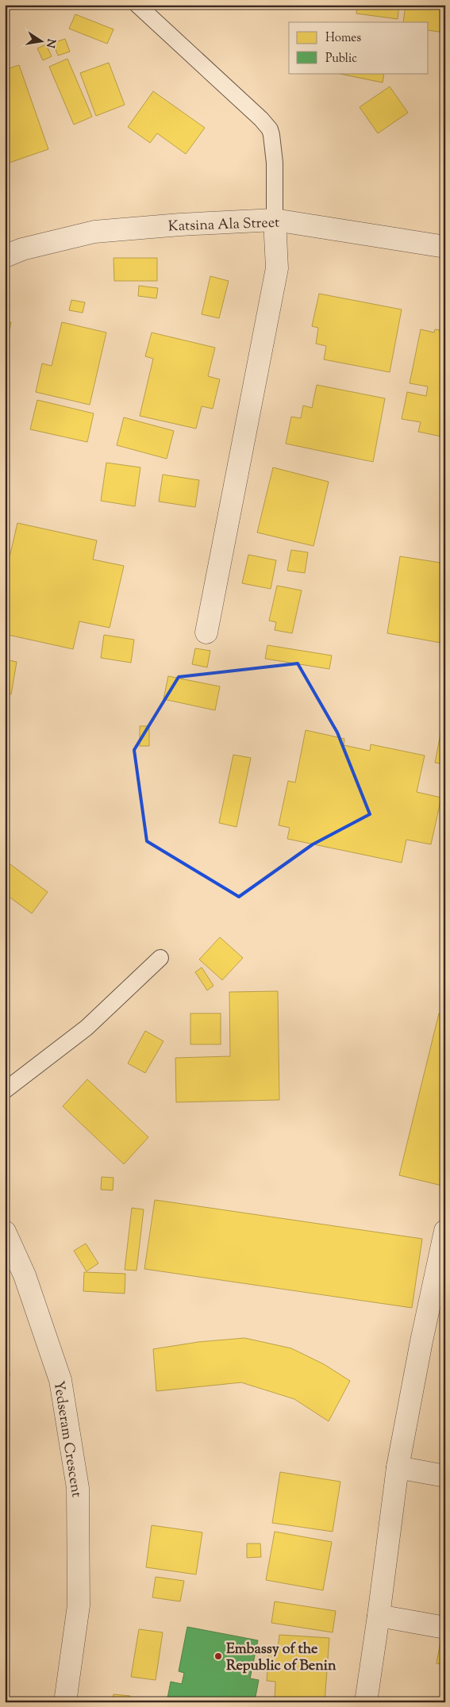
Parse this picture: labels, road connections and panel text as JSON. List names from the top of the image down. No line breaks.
{"streets":{"street":["Katsina Ala Street","Yedseram Crescent"]},"places":["Embassy of the Republic of Benin"],"legend":["Homes","Public"],"north":"right"}
